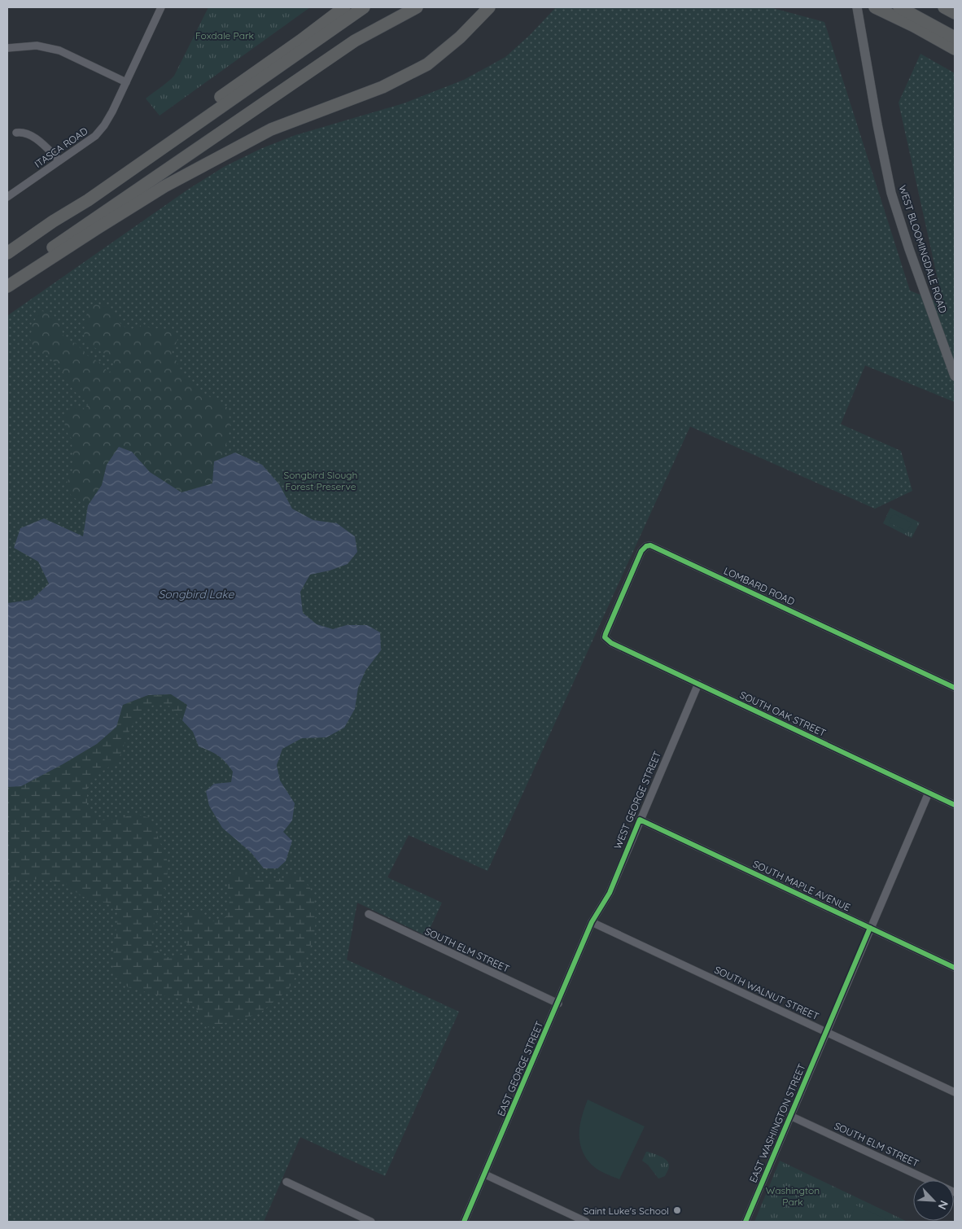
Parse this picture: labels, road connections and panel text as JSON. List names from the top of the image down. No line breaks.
{"streets":{"street":["ITASCA ROAD","WEST BLOOMINGDALE ROAD","LOMBARD ROAD","SOUTH OAK STREET","WEST GEORGE STREET","SOUTH MAPLE AVENUE","SOUTH ELM STREET","SOUTH WALNUT STREET","EAST GEORGE STREET","EAST WASHINGTON STREET"]},"crossings":[["LOMBARD ROAD","SOUTH OAK STREET"],["SOUTH OAK STREET","WEST GEORGE STREET"],["SOUTH OAK STREET","EAST WASHINGTON STREET"],["WEST GEORGE STREET","SOUTH MAPLE AVENUE"],["WEST GEORGE STREET","SOUTH WALNUT STREET"],["WEST GEORGE STREET","EAST GEORGE STREET"],["SOUTH MAPLE AVENUE","EAST WASHINGTON STREET"],["SOUTH ELM STREET","EAST GEORGE STREET"],["SOUTH ELM STREET","EAST WASHINGTON STREET"],["SOUTH WALNUT STREET","EAST GEORGE STREET"],["SOUTH WALNUT STREET","EAST WASHINGTON STREET"]],"water":["Songbird Lake"],"parks":["Foxdale Park","Songbird Slough Forest Preserve","Washington Park"],"places":["Saint Luke's School"],"north":"bottom right"}
